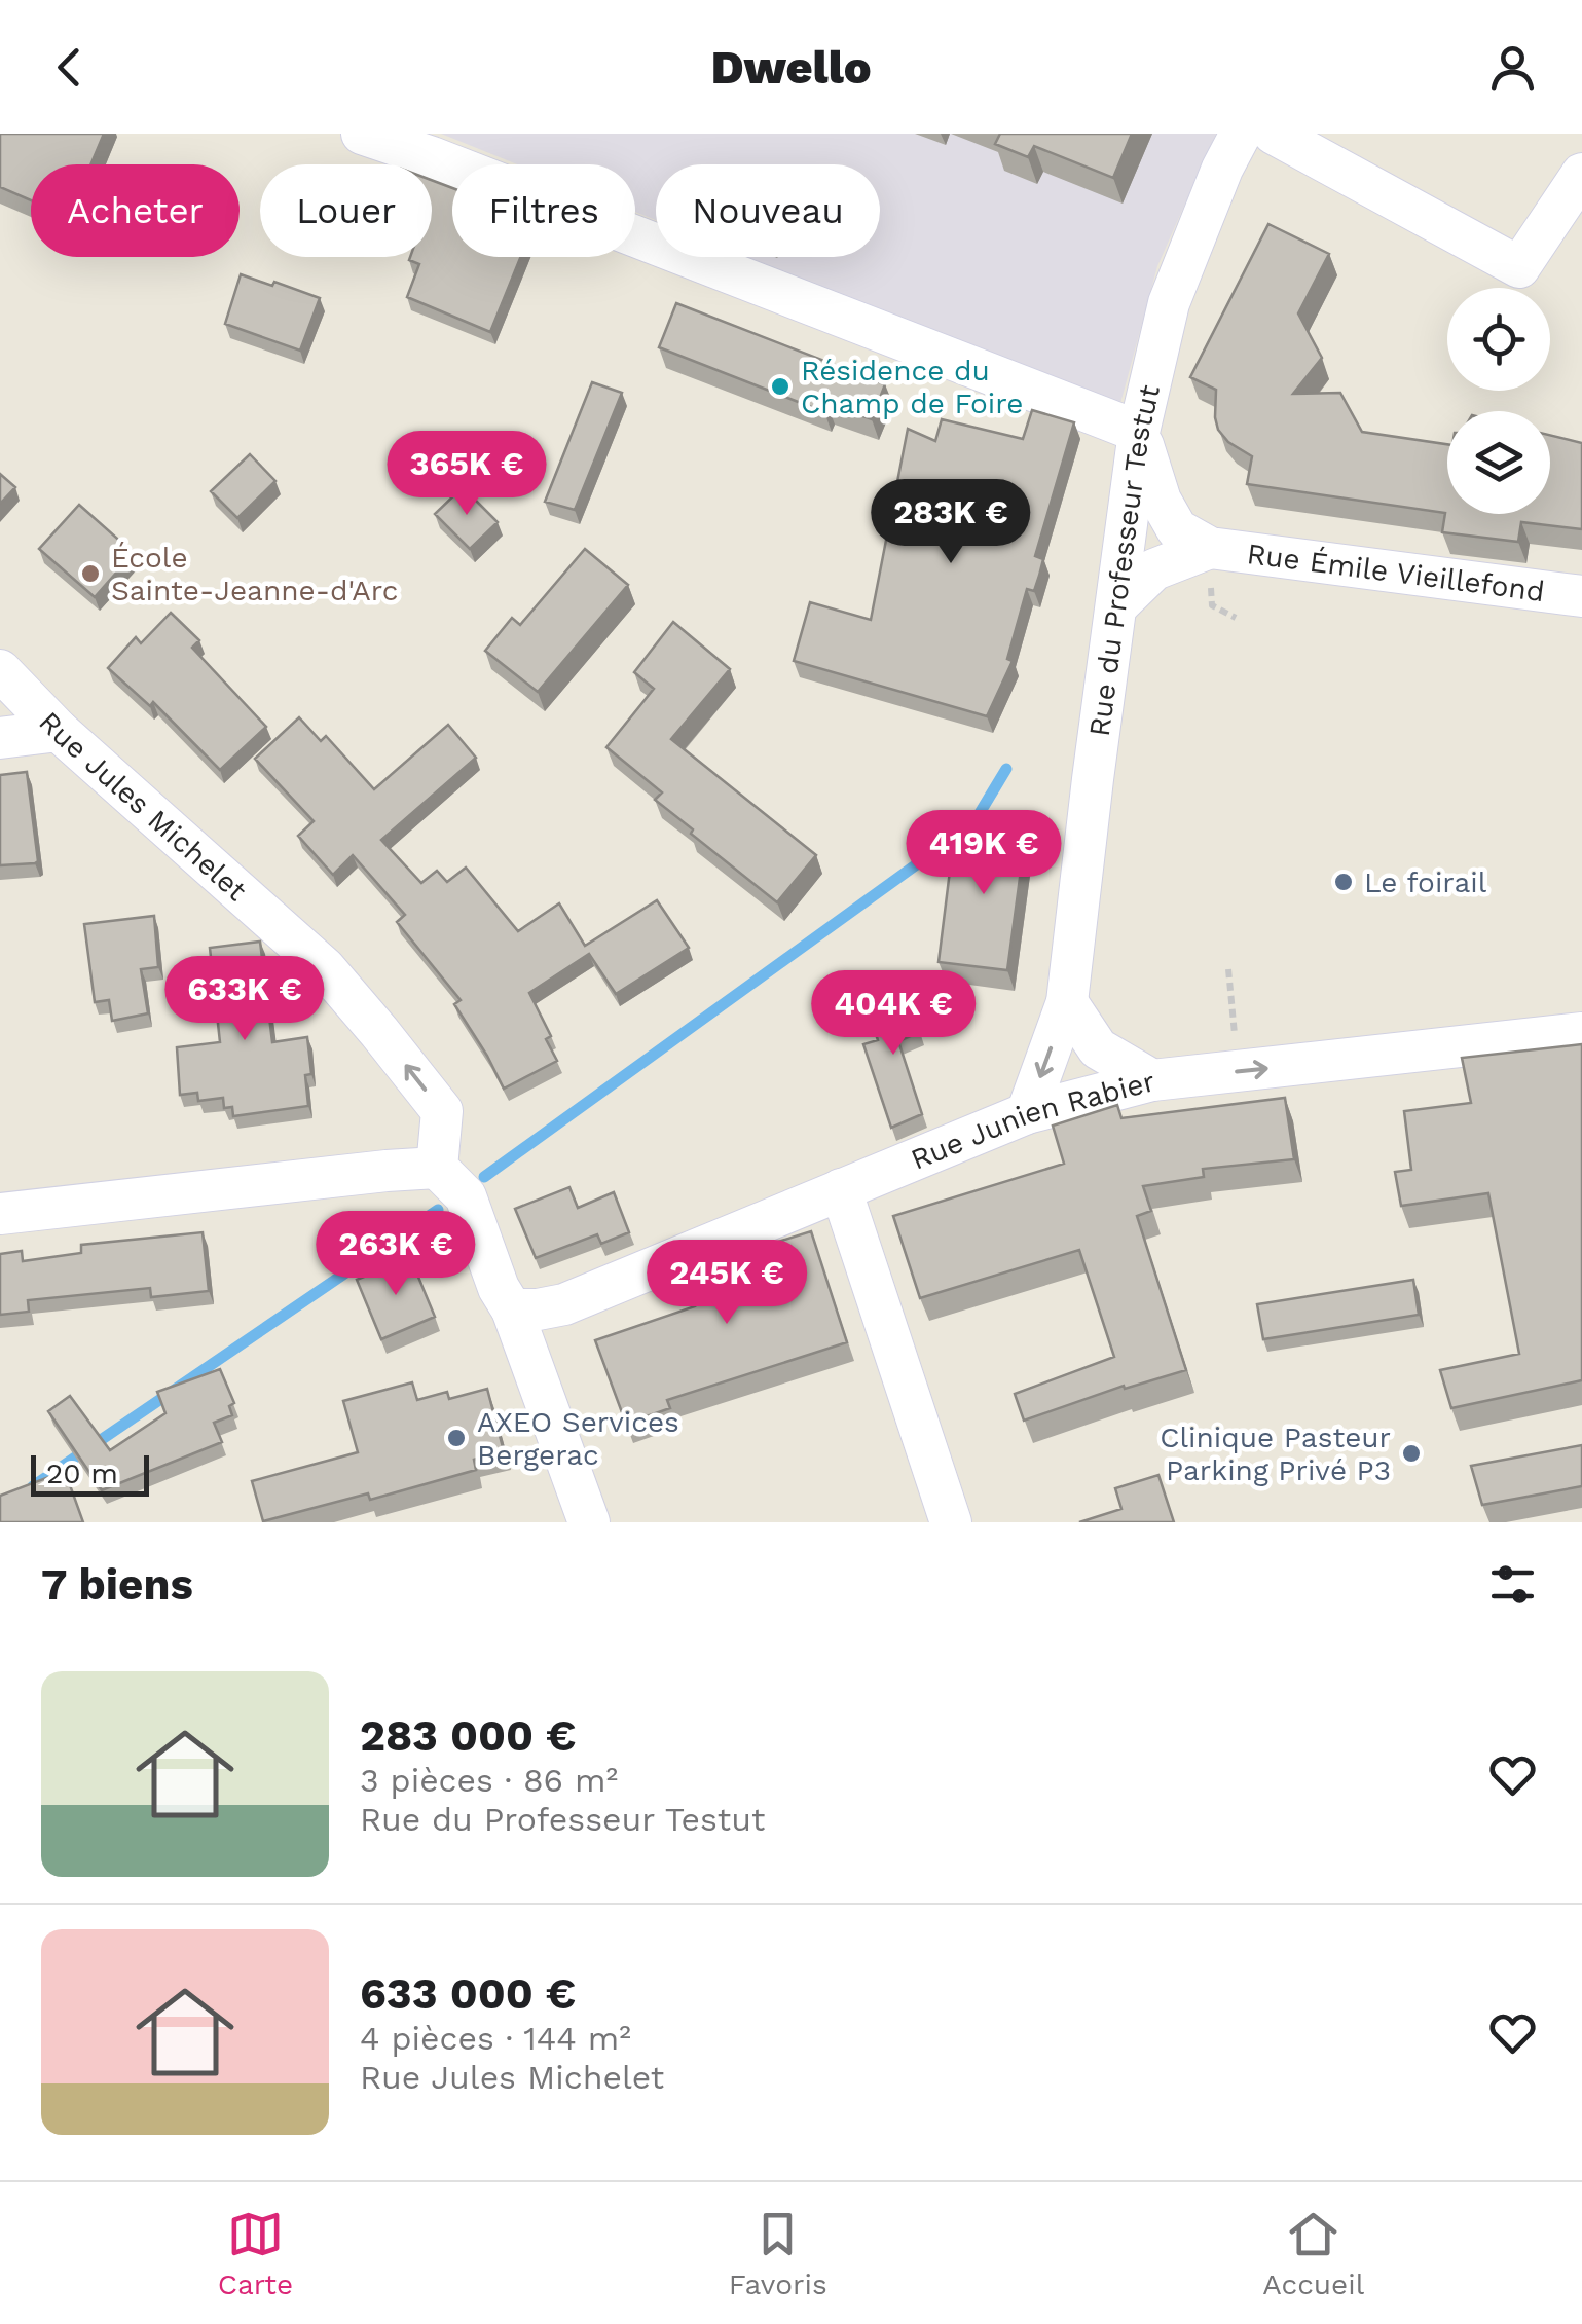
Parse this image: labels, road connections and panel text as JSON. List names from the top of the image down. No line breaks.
{"streets":{"street":["Rue du Professeur Testut","Rue Émile Vieillefond","Rue Jules Michelet","Rue Junien Rabier"]},"crossings":[["Rue du Professeur Testut","Rue Émile Vieillefond"],["Rue du Professeur Testut","Rue Junien Rabier"]],"one_way":["Rue Jules Michelet"],"places":["Résidence du Champ de Foire","École Sainte-Jeanne-d'Arc","Le foirail","AXEO Services Bergerac","Clinique Pasteur Parking Privé P3"],"scale_bar":"20 m","page":{"header":"Dwello","chip":["Acheter","Louer","Filtres","Nouveau"],"price":["365K €","283K €","419K €","633K €","404K €","263K €","245K €"],"scale":"20 m","heading":"7 biens","list":[{"name":"283 000 €","note":"3 pièces · 86 m² · Rue du Professeur Testut"},{"name":"633 000 €","note":"4 pièces · 144 m² · Rue Jules Michelet"}],"tabs":["Carte","Favoris","Accueil"]}}
